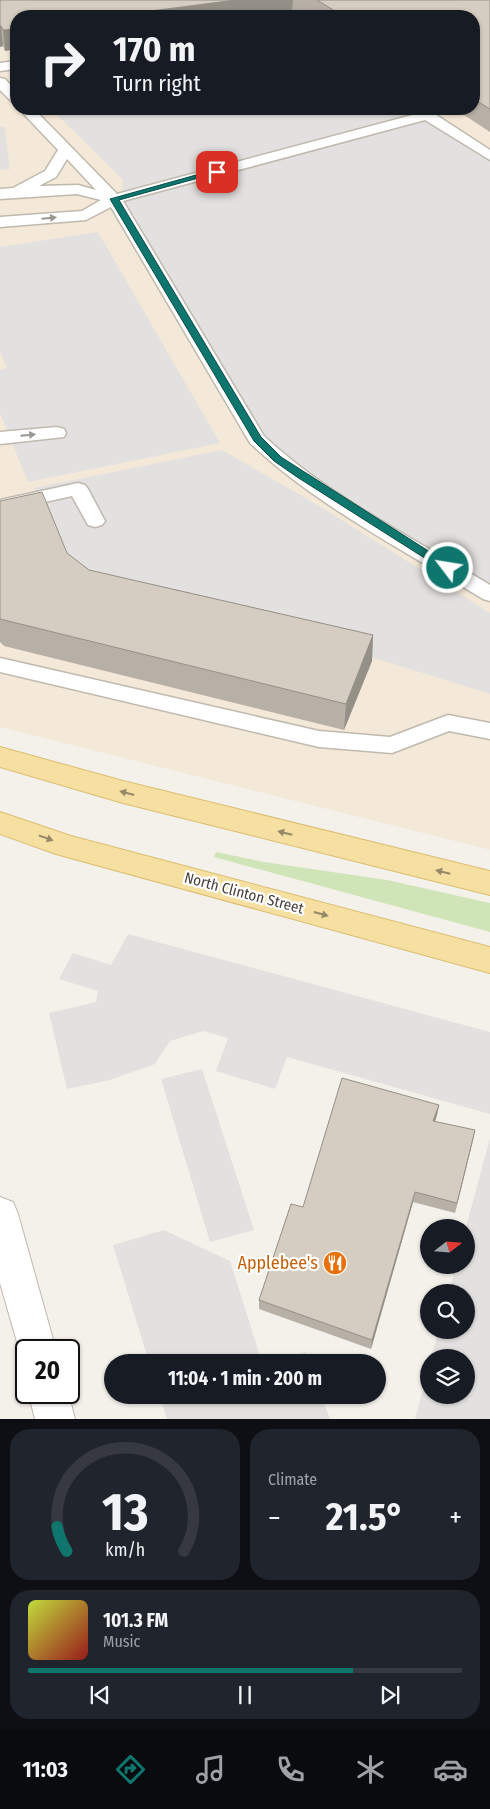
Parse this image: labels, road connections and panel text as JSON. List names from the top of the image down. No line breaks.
{"streets":{"main road":["North Clinton Street"]},"places":{"restaurant":["Applebee's"]},"north":"right","page":{"turn":["170 m","Turn right"],"limit":"20","trip":"11:04 · 1 min · 200 m","tile":"Climate","heat":["−","21.5°","+"],"song":["101.3 FM","Music"],"tabs":"11:03","gauge":["13","km/h"]}}
